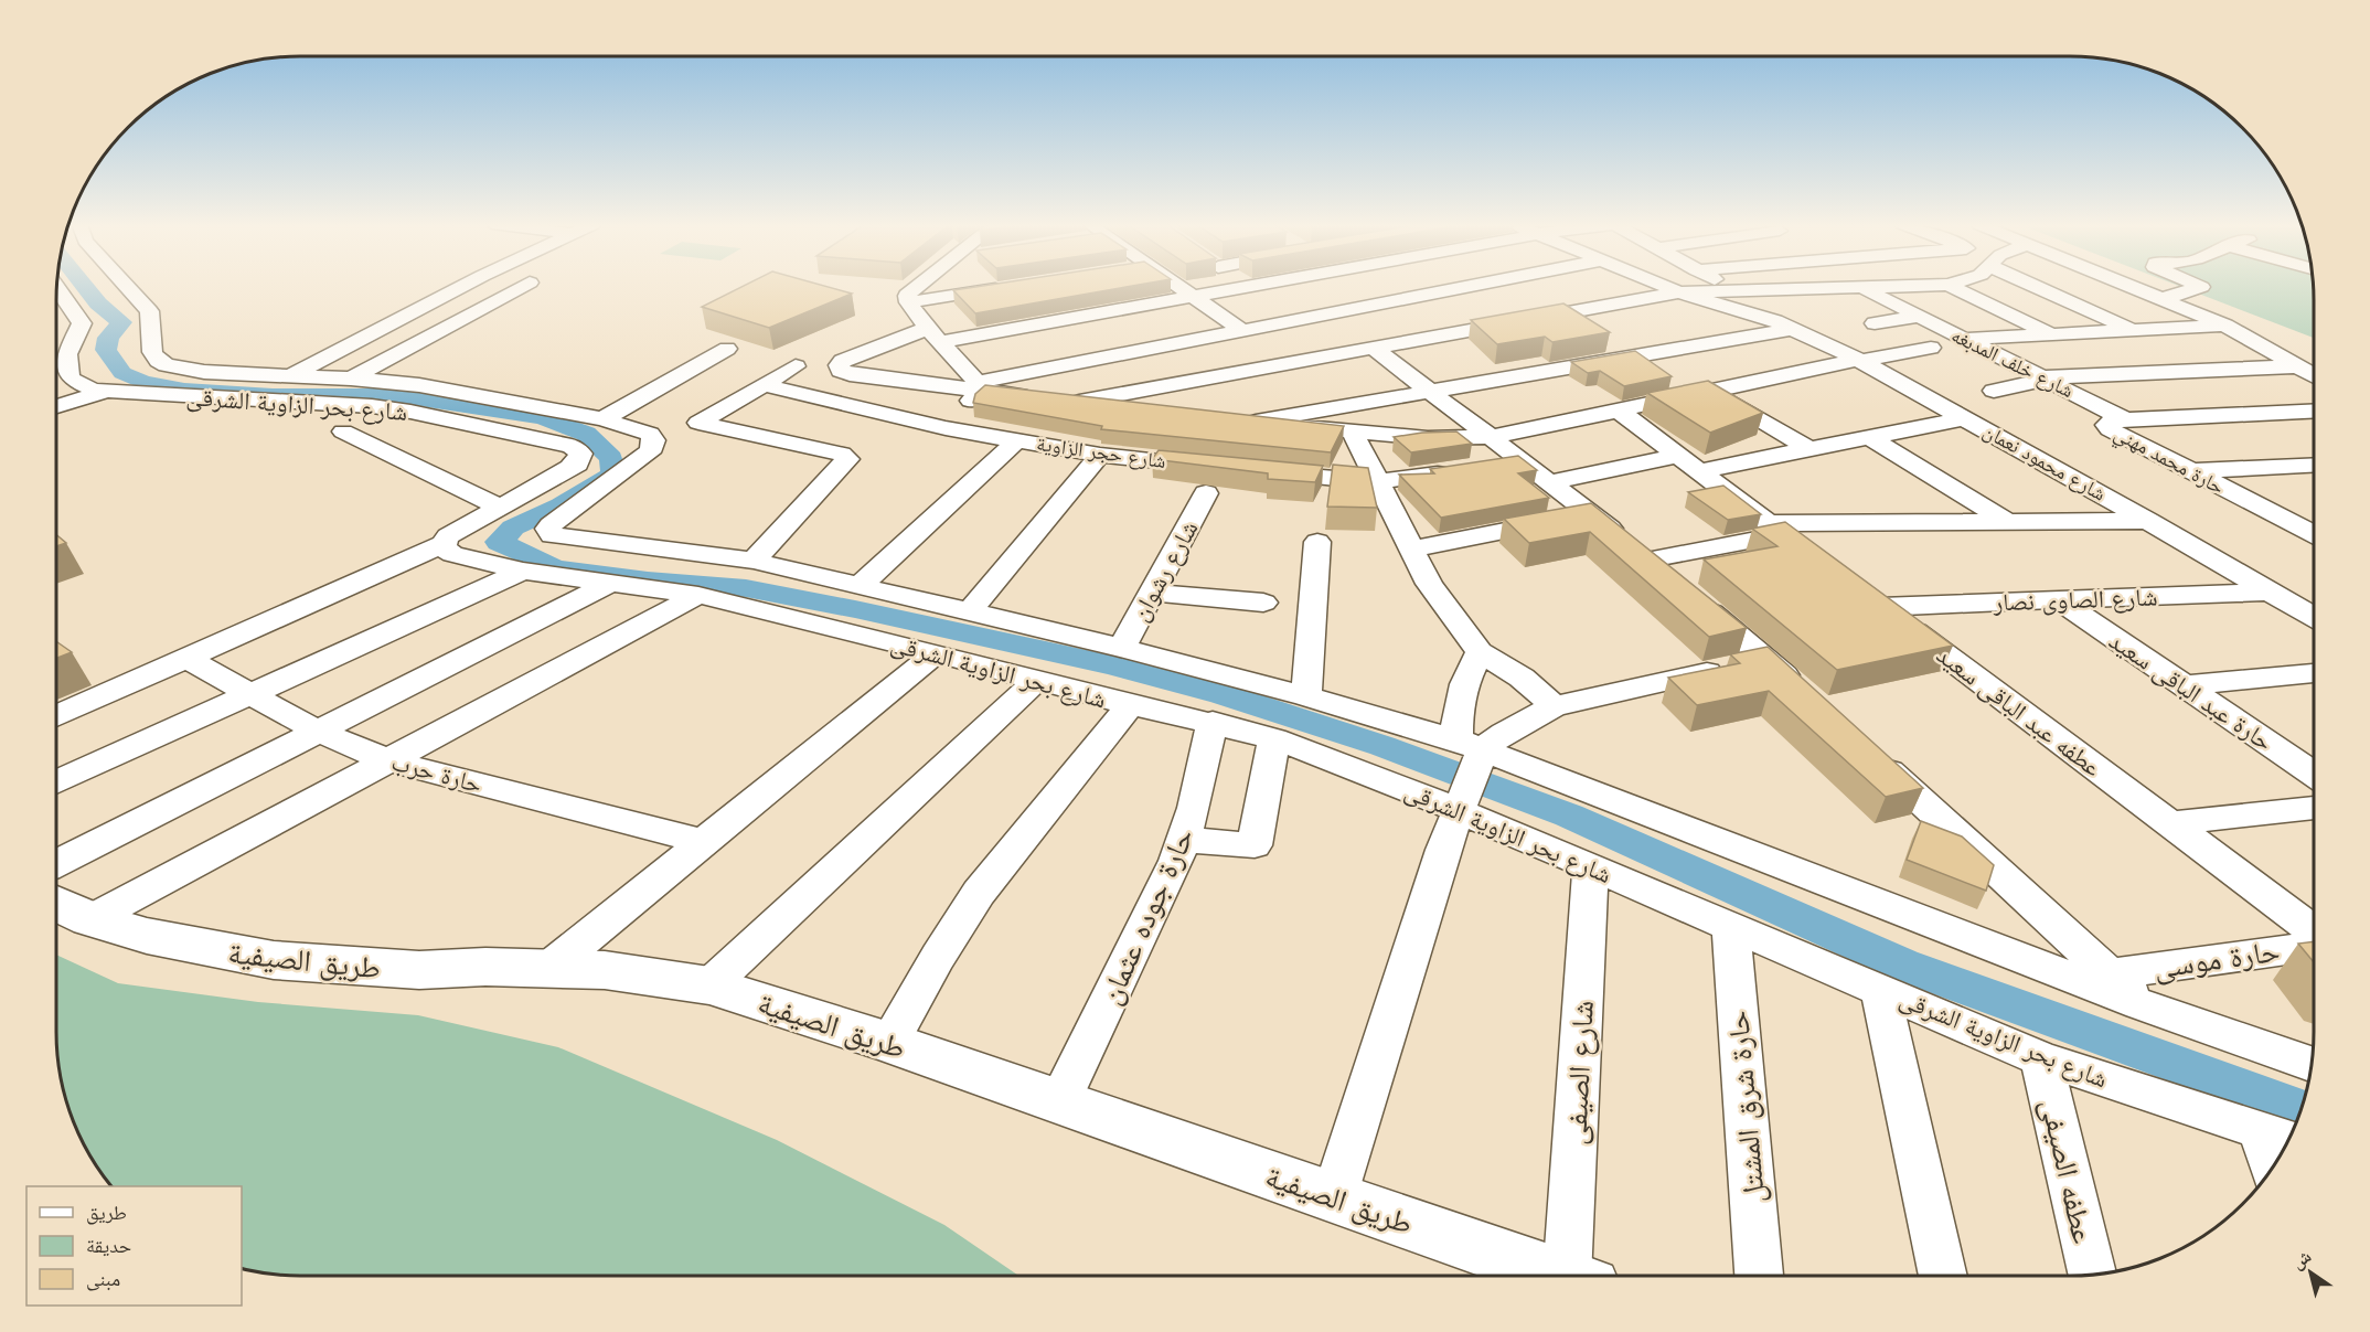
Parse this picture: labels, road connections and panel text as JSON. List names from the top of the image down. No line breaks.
{"streets":{"street":["شارع خلف المدبغه","شارع بحر الزاوية الشرقى","شارع حجر الزاوية","حارة محمد مهني","شارع محمود نعمان","شارع رشوان","شارع الصاوى نصار","حارة عبد الباقى سعيد","عطفه عبد الباقى سعيد","حارة حرب","حارة جوده عثمان","حارة موسى","طريق الصيفية","شارع الصيفى","حارة شرق المشتل","عطفه الصيفى"]},"crossings":[["شارع خلف المدبغه","حارة محمد مهني"],["شارع بحر الزاوية الشرقى","شارع رشوان"],["شارع بحر الزاوية الشرقى","حارة جوده عثمان"],["شارع بحر الزاوية الشرقى","شارع الصيفى"],["شارع بحر الزاوية الشرقى","حارة شرق المشتل"],["شارع بحر الزاوية الشرقى","عطفه الصيفى"],["شارع محمود نعمان","شارع الصاوى نصار"],["شارع الصاوى نصار","حارة عبد الباقى سعيد"],["شارع الصاوى نصار","عطفه عبد الباقى سعيد"],["حارة جوده عثمان","طريق الصيفية"]],"legend":["طريق","حديقة","مبنى"],"north":"top left"}
